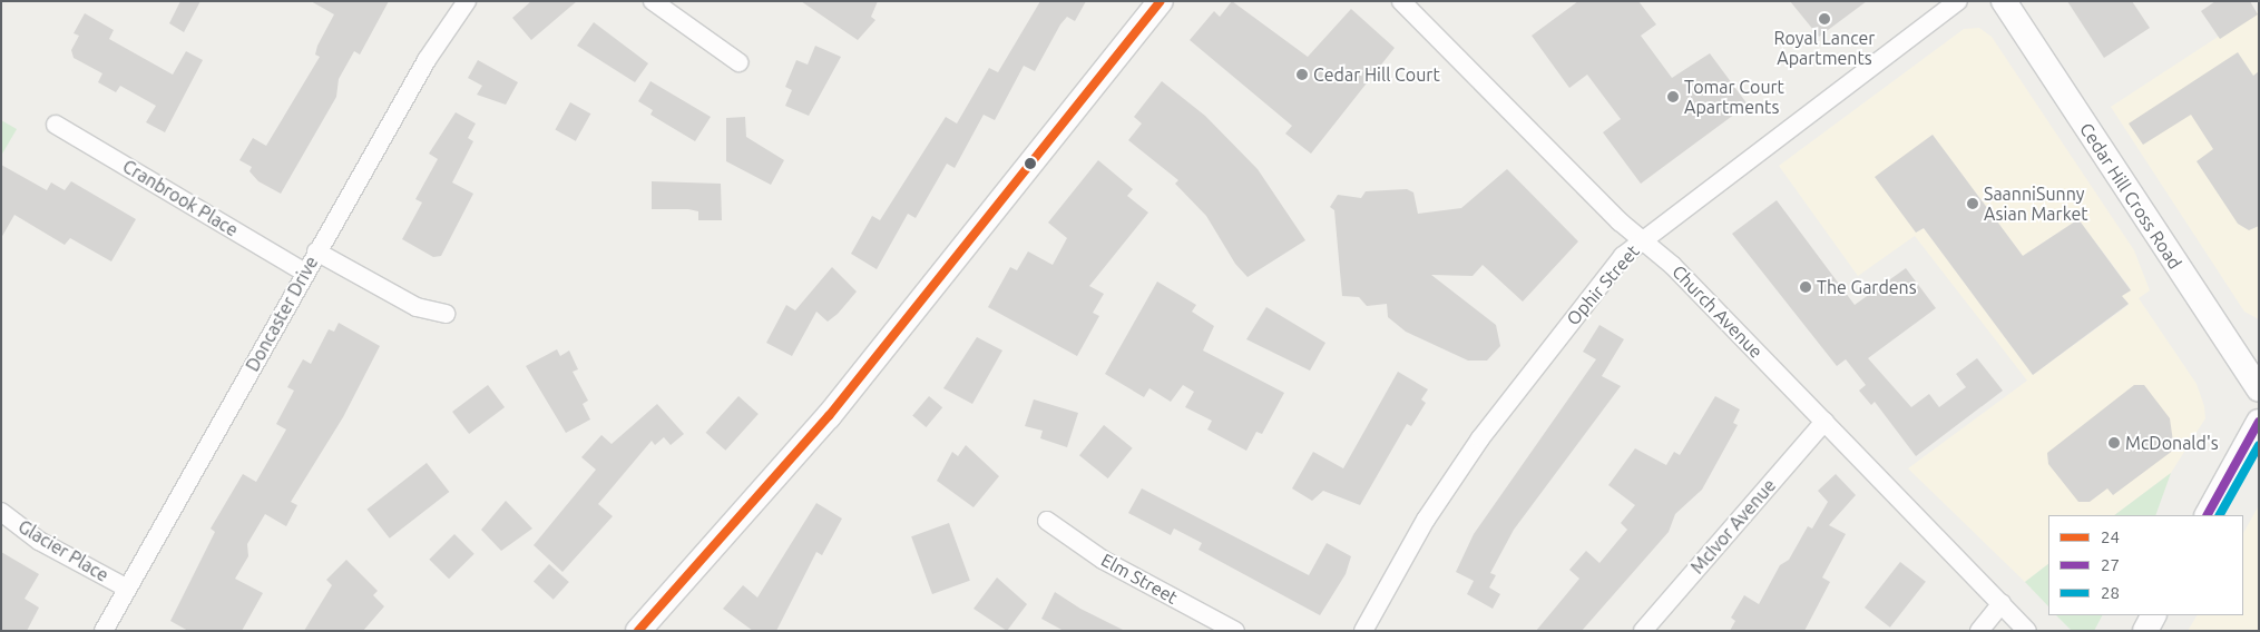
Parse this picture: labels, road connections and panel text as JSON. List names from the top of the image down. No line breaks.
{"streets":{"street":["Cedar Hill Cross Road","Cranbrook Place","Ophir Street","Church Avenue","Doncaster Drive","McIvor Avenue","Glacier Place","Elm Street"]},"crossings":[["Cranbrook Place","Doncaster Drive"],["Ophir Street","Church Avenue"],["Church Avenue","McIvor Avenue"],["Doncaster Drive","Glacier Place"]],"places":["Royal Lancer Apartments","Cedar Hill Court","Tomar Court Apartments","SaanniSunny Asian Market","The Gardens","McDonald's"],"lines":["transit line 24","transit line 27","transit line 28"],"legend":["24","27","28"]}
